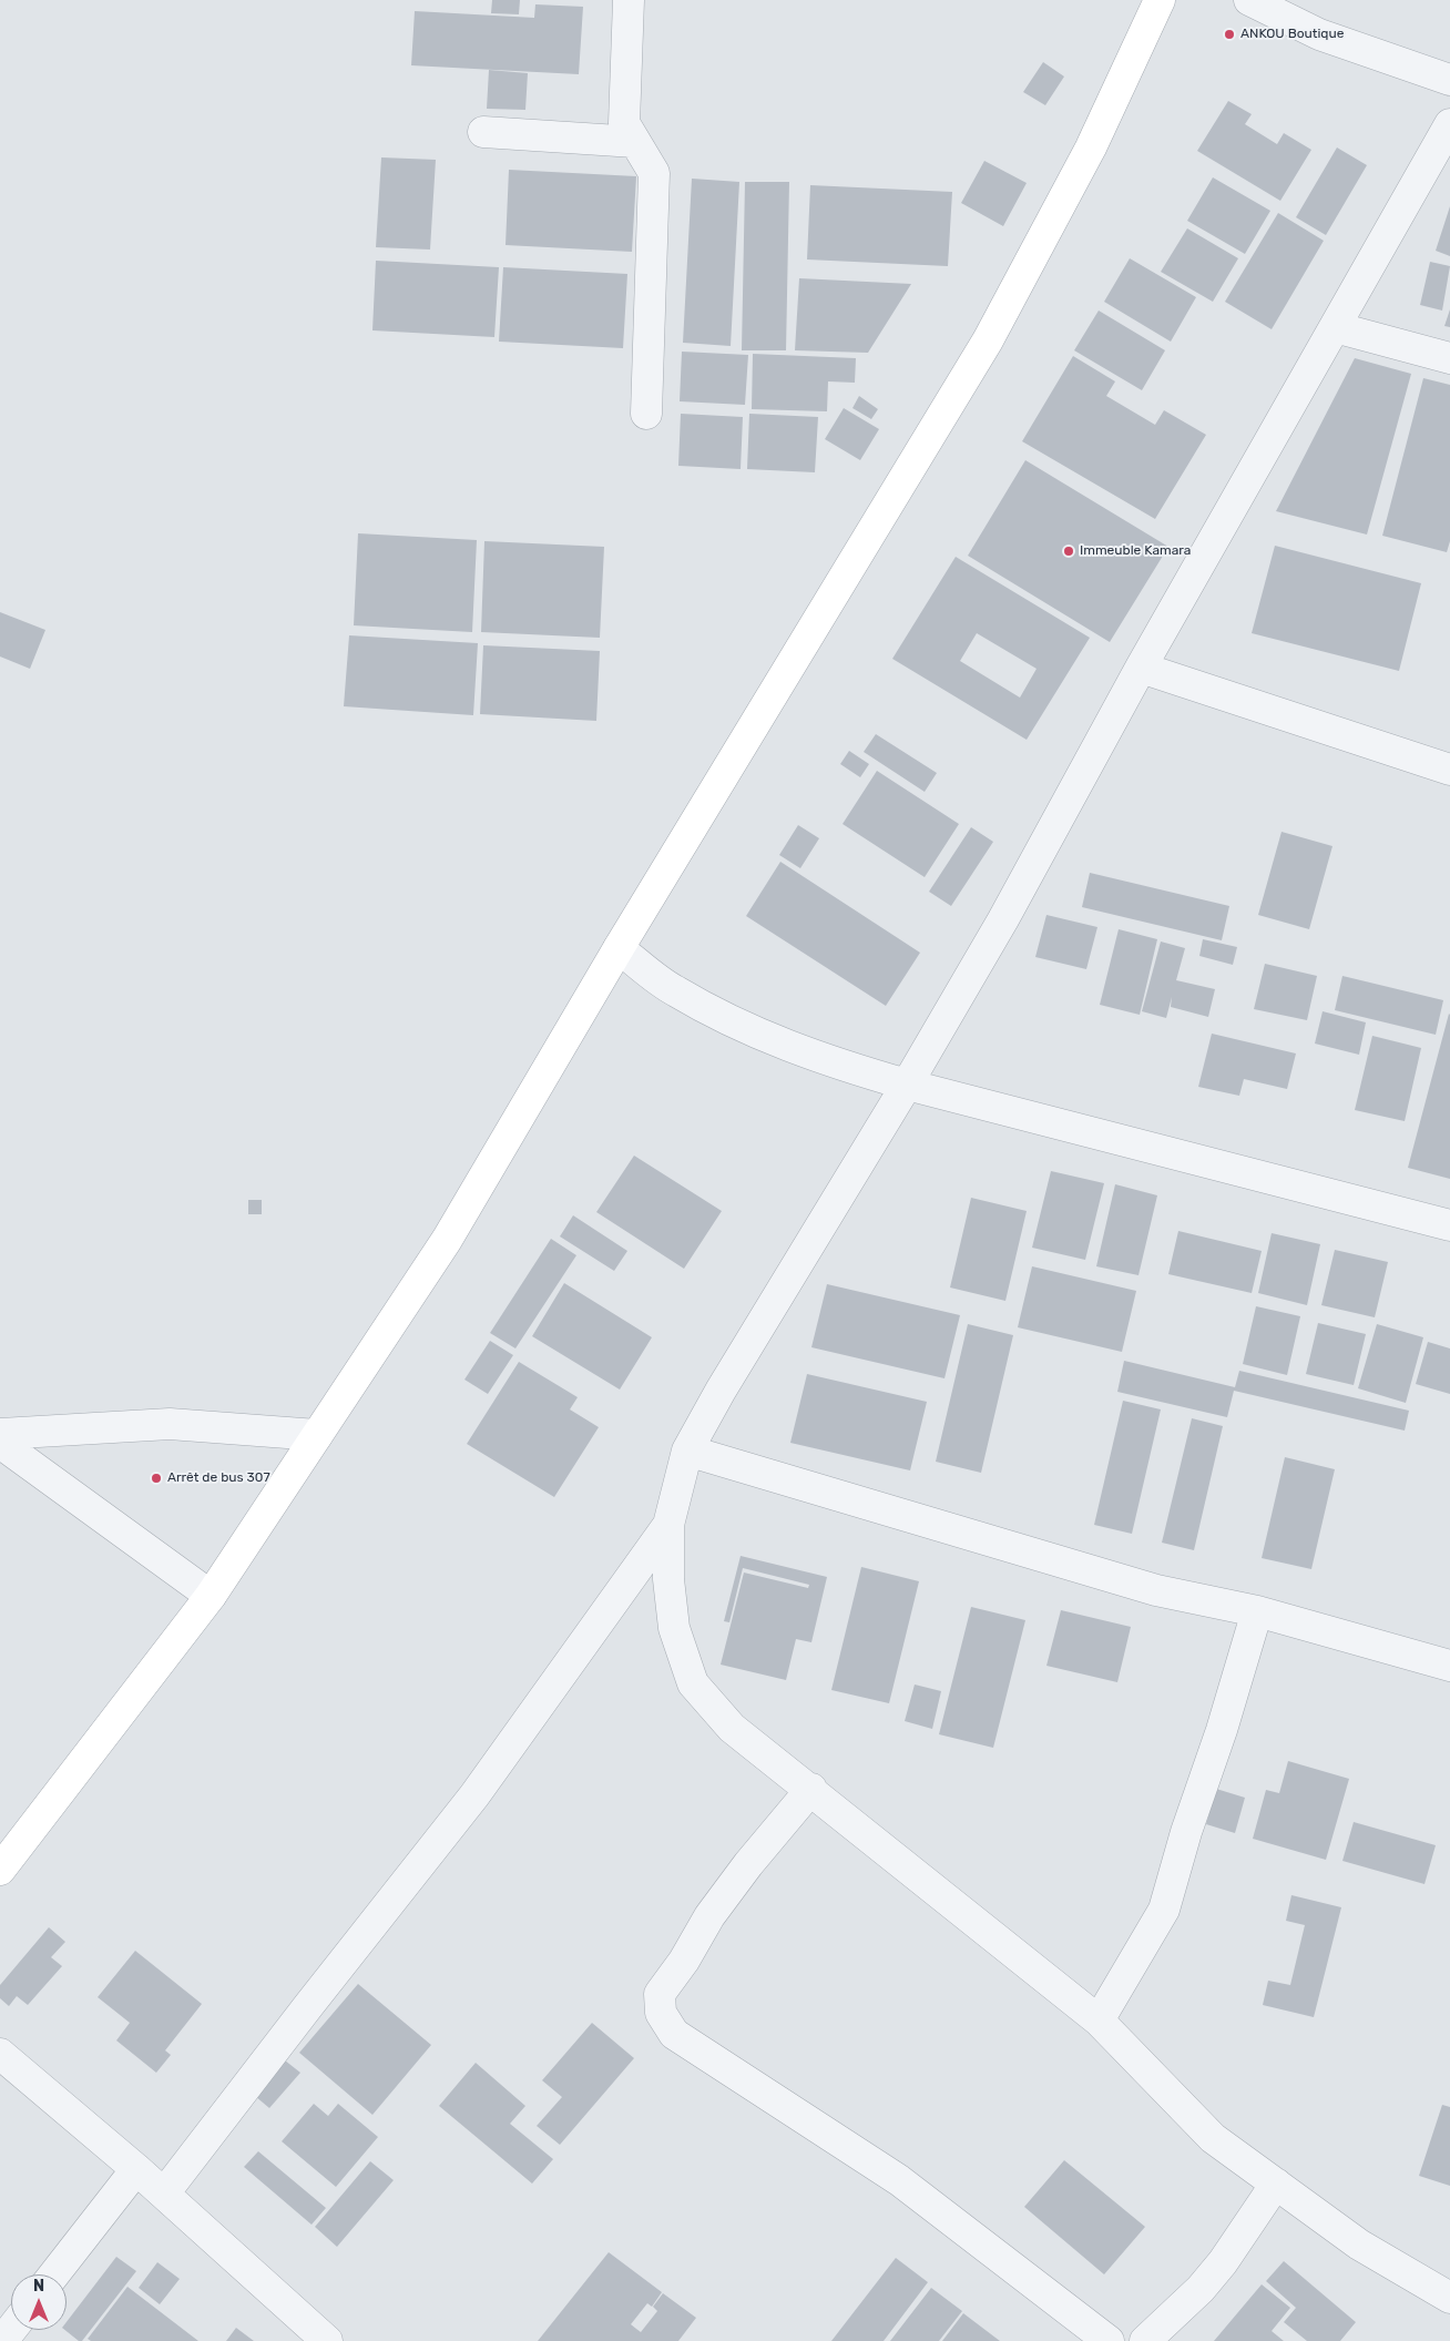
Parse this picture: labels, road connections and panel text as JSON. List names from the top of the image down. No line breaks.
{"places":["ANKOU Boutique","Immeuble Kamara","Arrêt de bus 307"],"north":"top"}
